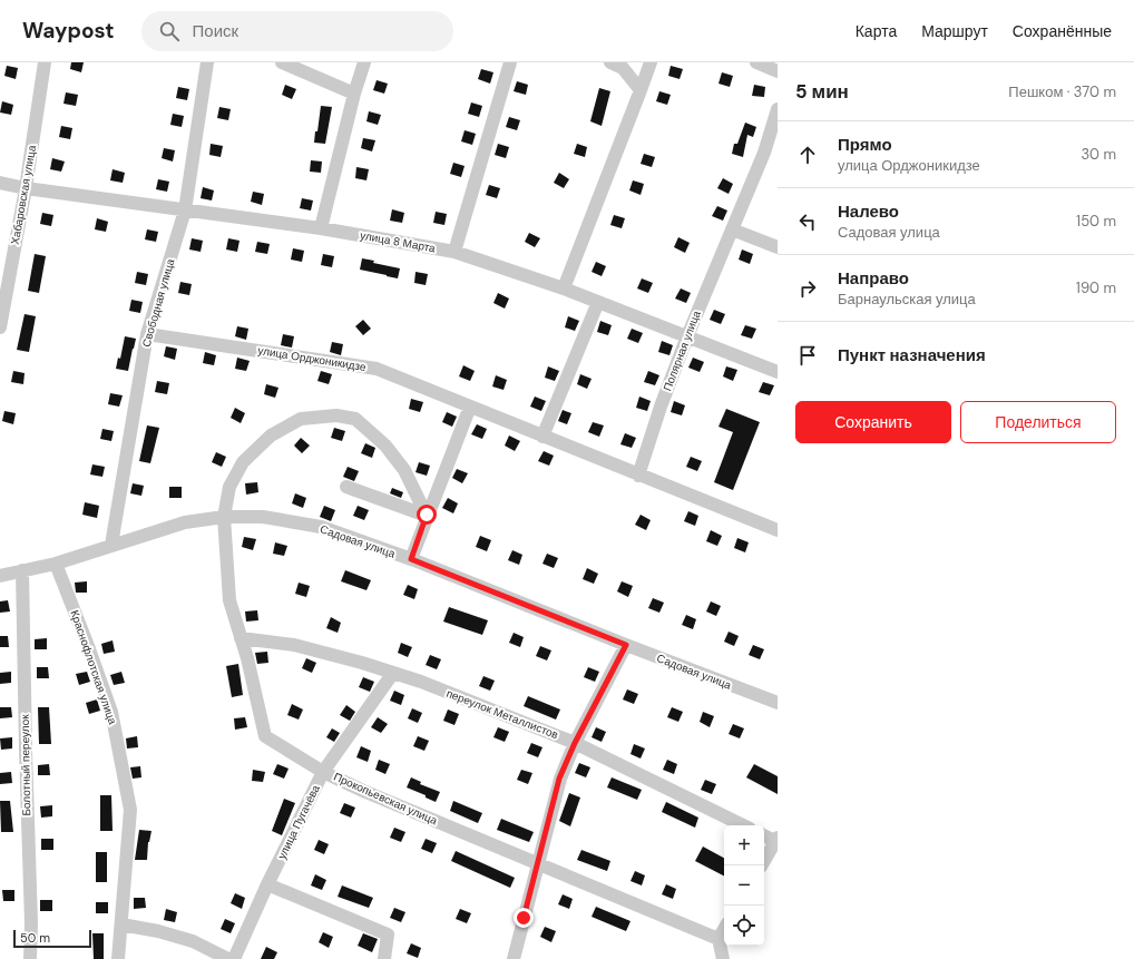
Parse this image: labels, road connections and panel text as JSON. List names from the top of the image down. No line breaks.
{"streets":{"street":["Хабаровская улица","улица 8 Марта","Свободная улица","Полярная улица","улица Орджоникидзе","Садовая улица","Краснофлотская улица","переулок Металлистов","Болотный переулок","Прокопьевская улица","улица Пугачёва"]},"crossings":[["Хабаровская улица","улица 8 Марта"],["улица 8 Марта","Свободная улица"],["улица 8 Марта","Полярная улица"],["Свободная улица","улица Орджоникидзе"],["Свободная улица","Садовая улица"],["Полярная улица","улица Орджоникидзе"],["Садовая улица","Краснофлотская улица"],["Садовая улица","Болотный переулок"],["Садовая улица","Прокопьевская улица"],["переулок Металлистов","Прокопьевская улица"],["переулок Металлистов","улица Пугачёва"],["Прокопьевская улица","улица Пугачёва"]],"scale_bar":"50 m","page":{"header":"Waypost","search":"Поиск","nav":["Карта","Маршрут","Сохранённые"],"heading":["5 мин","Пешком · 370 m"],"list":[["Прямо","улица Орджоникидзе","30 m"],["Налево","Садовая улица","150 m"],["Направо","Барнаульская улица","190 m"],"Пункт назначения"],"buttons":["Сохранить","Поделиться"],"map_buttons":["+","−"],"scale":"50 m"}}
